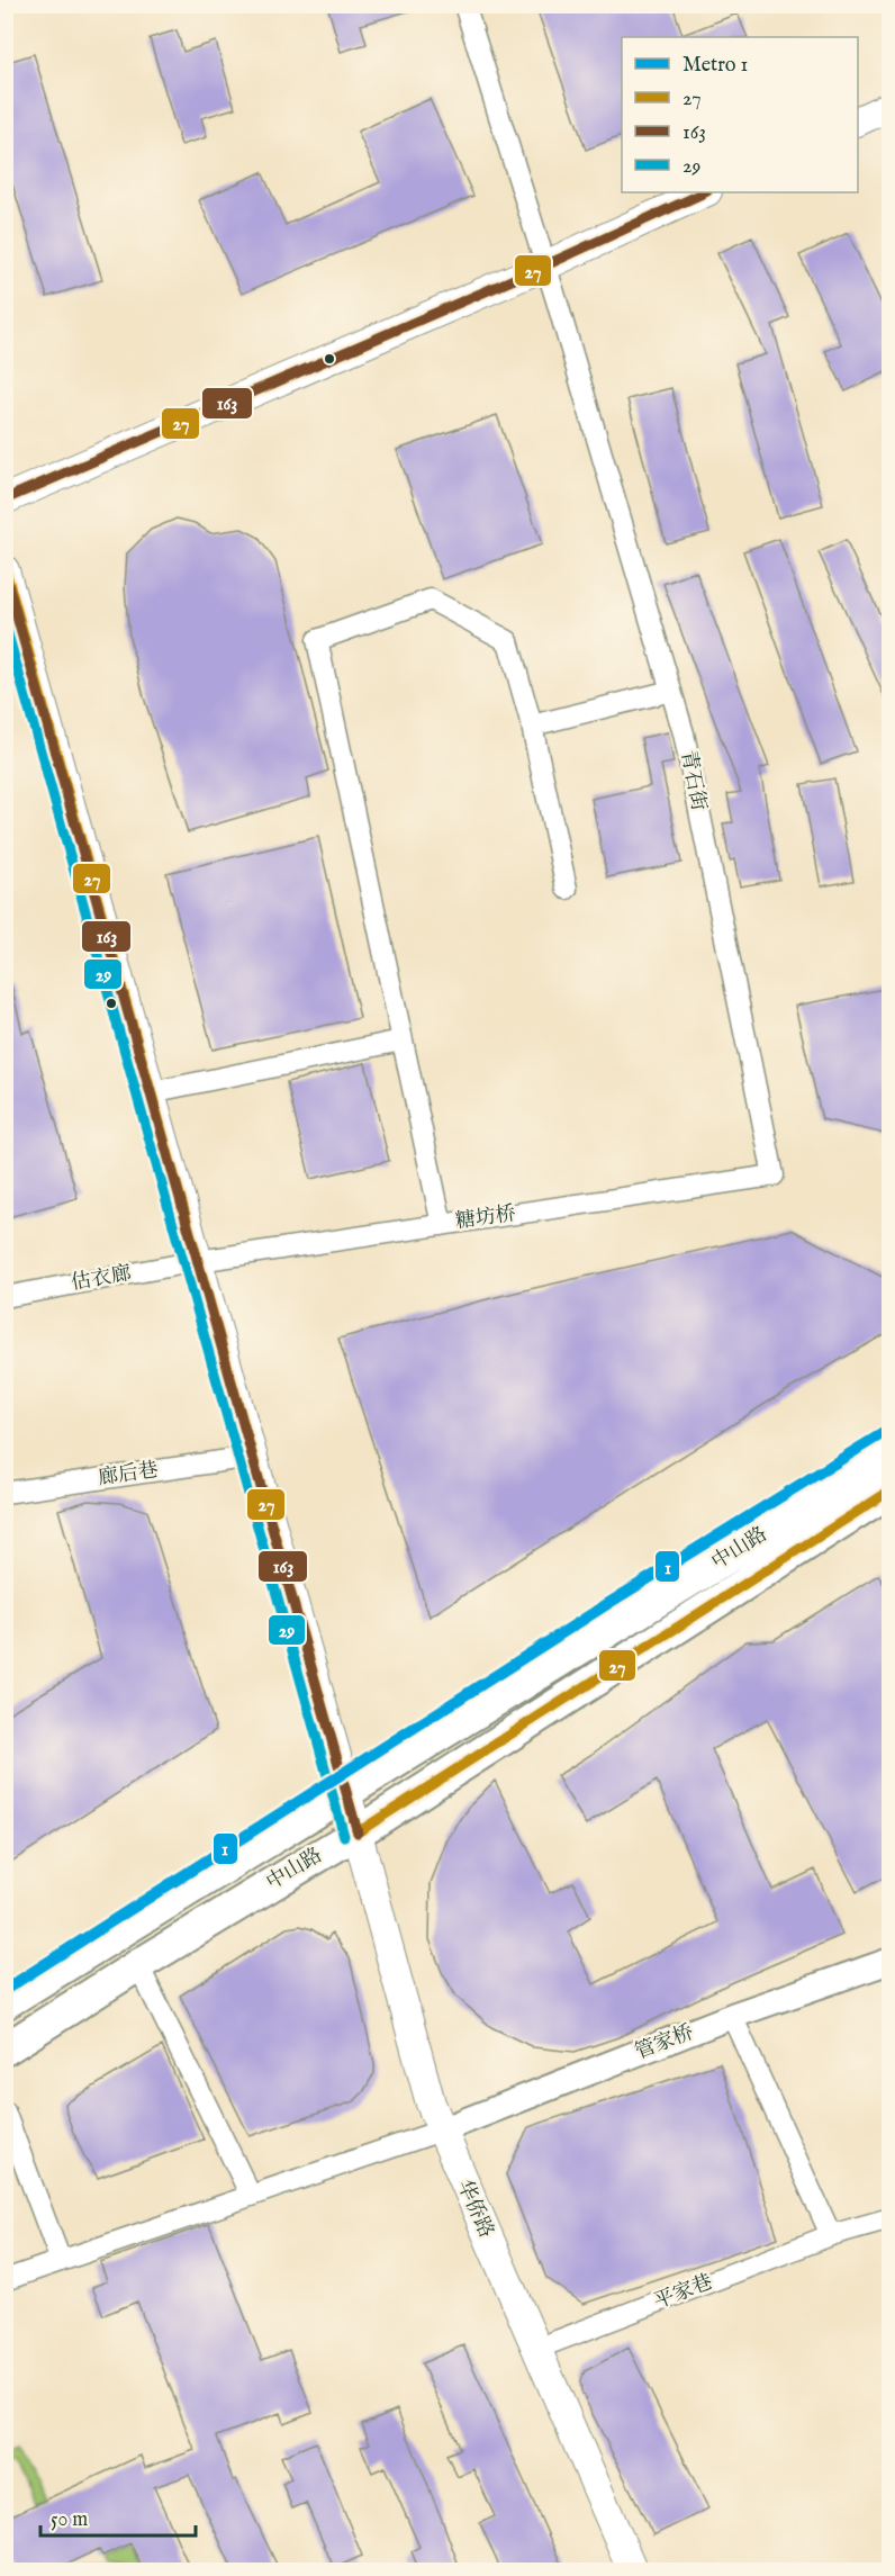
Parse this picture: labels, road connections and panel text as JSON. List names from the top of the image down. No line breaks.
{"streets":{"main road":["中山路","华侨路"],"street":["青石街","糖坊桥","估衣廊","廊后巷","管家桥","平家巷"]},"crossings":[["青石街","糖坊桥"],["糖坊桥","估衣廊"],["糖坊桥","华侨路"],["估衣廊","华侨路"],["廊后巷","华侨路"],["中山路","华侨路"],["管家桥","华侨路"],["华侨路","平家巷"]],"lines":["transit line 27","transit line 163","transit line 29","metro line 1"],"legend":["Metro 1","27","163","29"],"scale_bar":"50 m"}
